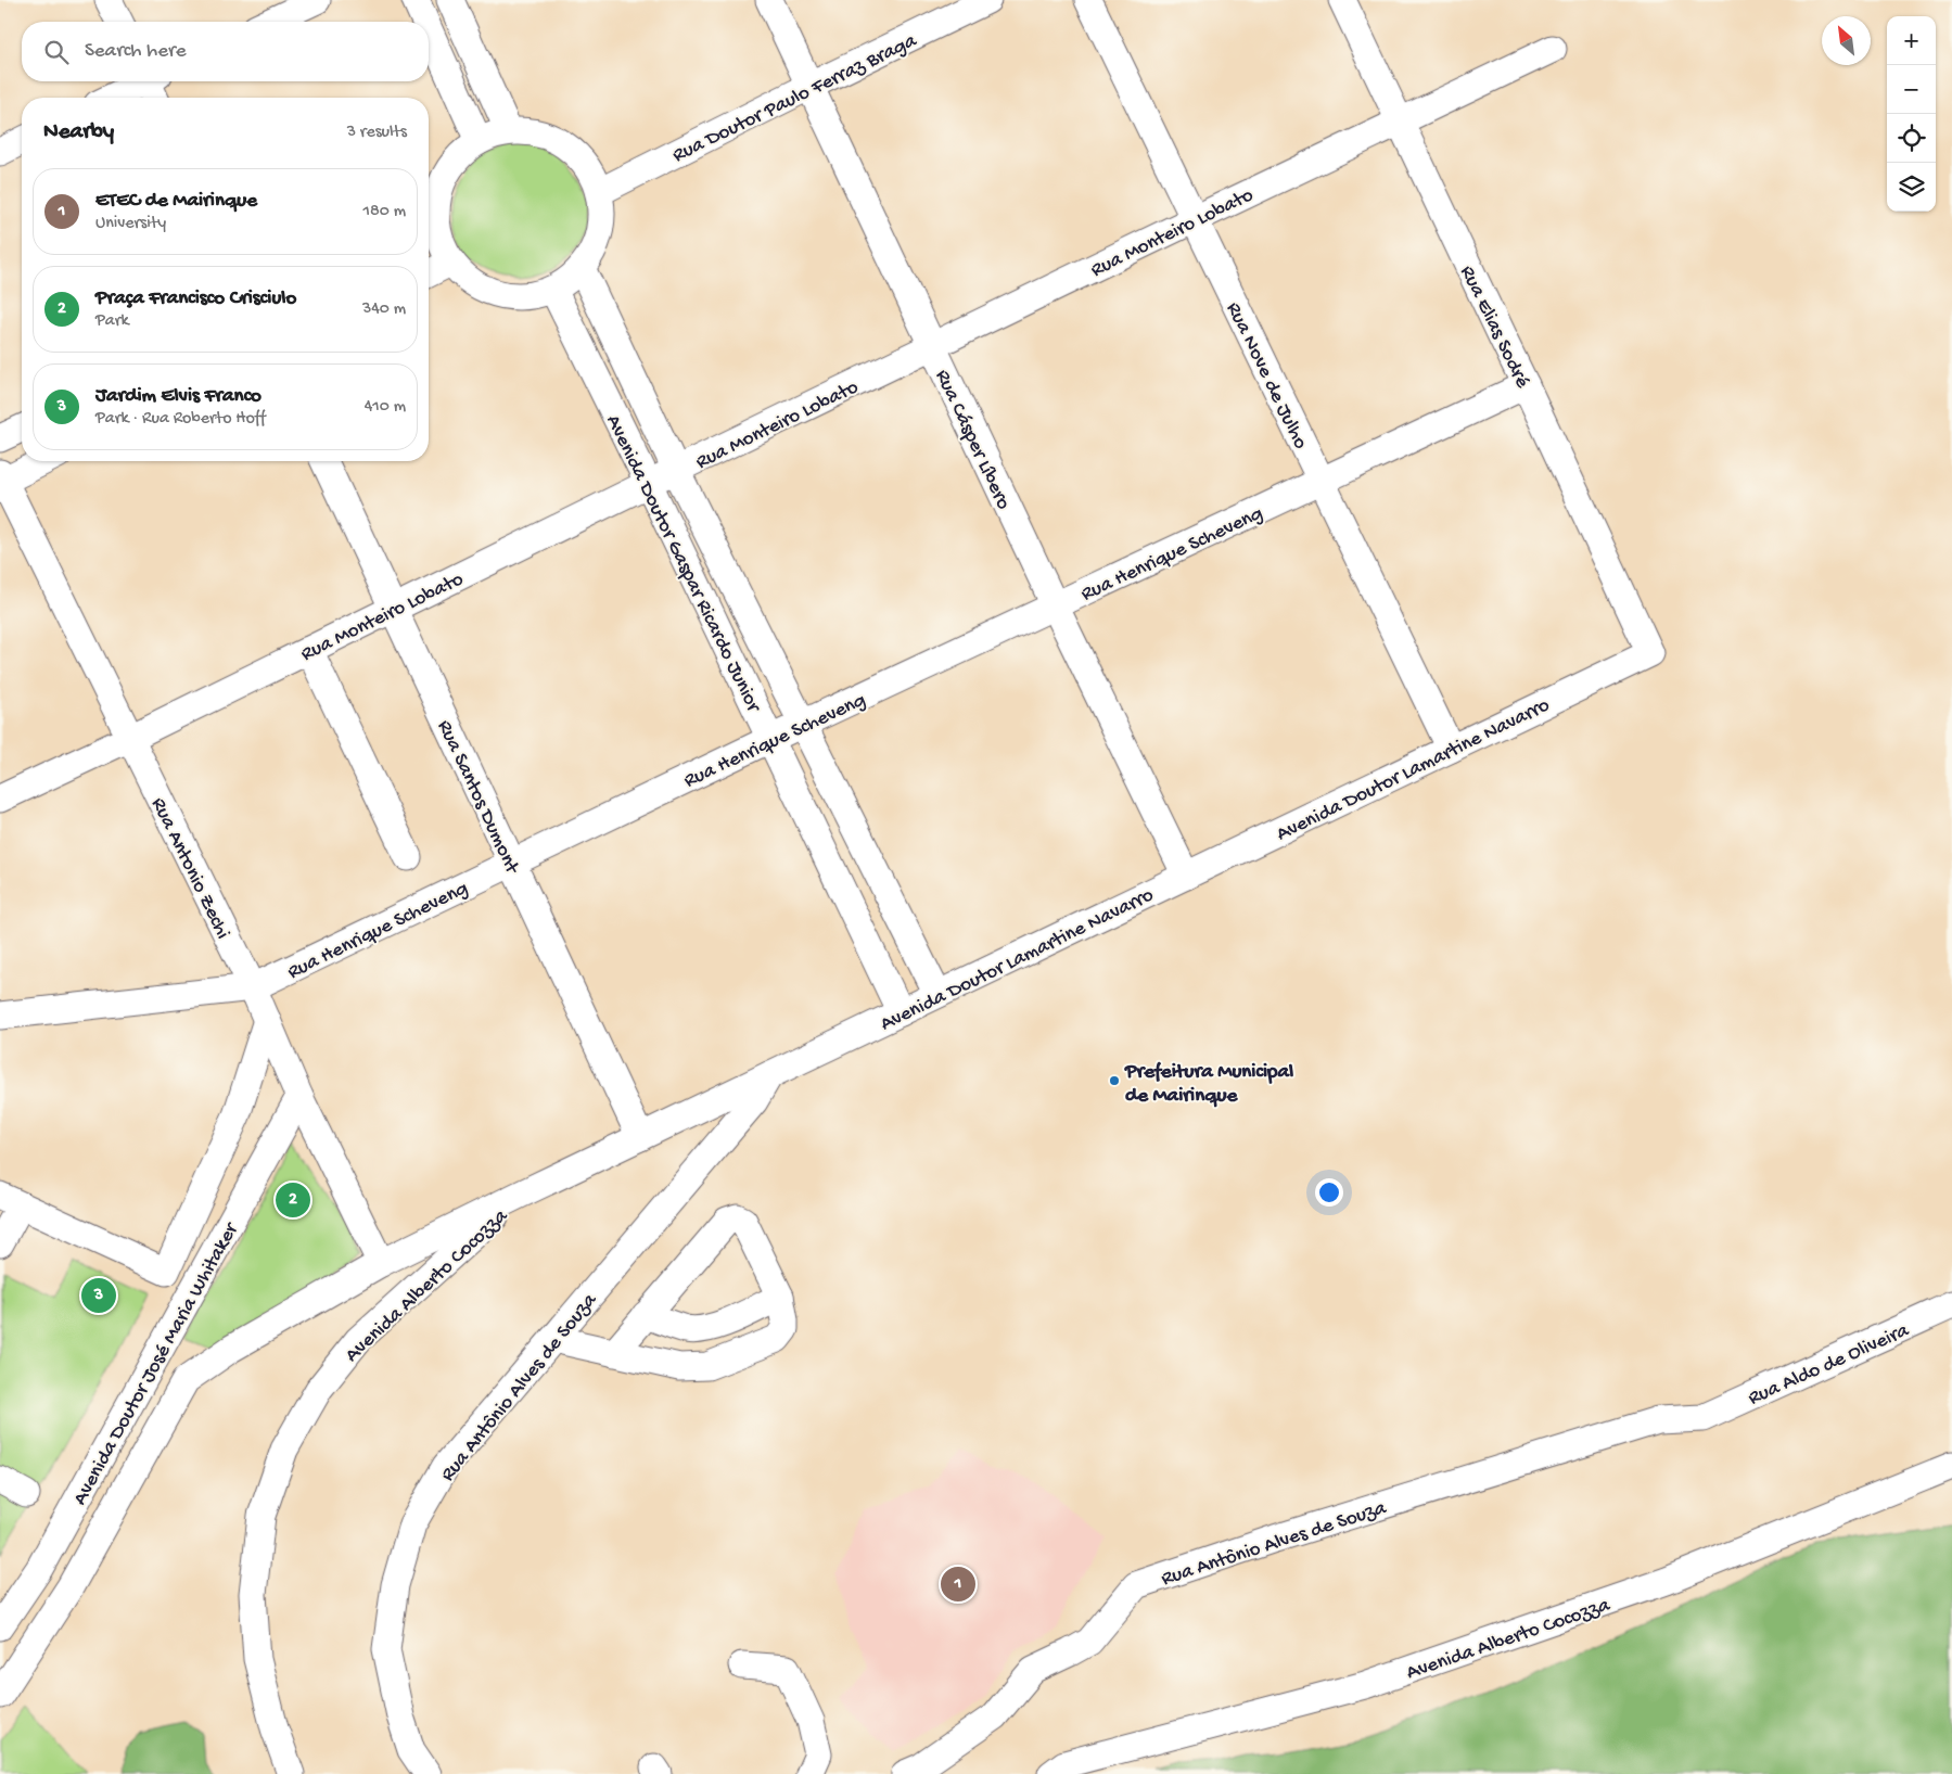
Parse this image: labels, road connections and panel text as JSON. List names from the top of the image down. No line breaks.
{"streets":{"street":["Rua Doutor Paulo Ferraz Braga","Rua Monteiro Lobato","Rua Elias Sodré","Rua Nove de Julho","Rua Cásper Líbero","Rua Henrique Scheveng","Avenida Doutor Gaspar Ricardo Junior","Avenida Doutor Lamartine Navarro","Rua Santos Dumont","Rua Antonio Zechi","Avenida Alberto Cocozza","Rua Aldo de Oliveira","Avenida Doutor José Maria Whitaker","Rua Antônio Alves de Souza"]},"crossings":[["Rua Doutor Paulo Ferraz Braga","Rua Cásper Líbero"],["Rua Doutor Paulo Ferraz Braga","Avenida Doutor Gaspar Ricardo Junior"],["Rua Monteiro Lobato","Rua Elias Sodré"],["Rua Monteiro Lobato","Rua Nove de Julho"],["Rua Monteiro Lobato","Rua Cásper Líbero"],["Rua Monteiro Lobato","Avenida Doutor Gaspar Ricardo Junior"],["Rua Monteiro Lobato","Rua Santos Dumont"],["Rua Monteiro Lobato","Rua Antonio Zechi"],["Rua Elias Sodré","Rua Henrique Scheveng"],["Rua Elias Sodré","Avenida Doutor Lamartine Navarro"],["Rua Nove de Julho","Rua Henrique Scheveng"],["Rua Nove de Julho","Avenida Doutor Lamartine Navarro"],["Rua Cásper Líbero","Rua Henrique Scheveng"],["Rua Cásper Líbero","Avenida Doutor Lamartine Navarro"],["Rua Henrique Scheveng","Avenida Doutor Gaspar Ricardo Junior"],["Rua Henrique Scheveng","Rua Santos Dumont"],["Rua Henrique Scheveng","Rua Antonio Zechi"],["Avenida Doutor Gaspar Ricardo Junior","Avenida Doutor Lamartine Navarro"],["Avenida Doutor Lamartine Navarro","Rua Santos Dumont"],["Avenida Doutor Lamartine Navarro","Rua Antonio Zechi"],["Avenida Doutor Lamartine Navarro","Avenida Alberto Cocozza"],["Avenida Doutor Lamartine Navarro","Avenida Doutor José Maria Whitaker"],["Avenida Doutor Lamartine Navarro","Rua Antônio Alves de Souza"],["Rua Antonio Zechi","Avenida Doutor José Maria Whitaker"],["Rua Aldo de Oliveira","Rua Antônio Alves de Souza"]],"places":["Prefeitura Municipal de Mairinque"],"north":"top left","page":{"map_buttons":["+","−"],"search":"Search here","heading":["Nearby","3 results"],"list":[{"mark":"1","name":"ETEC de Mairinque","note":"University","value":"180 m"},{"mark":"2","name":"Praça Francisco Crisciulo","note":"Park","value":"340 m"},{"mark":"3","name":"Jardim Elvis Franco","note":"Park · Rua Roberto Hoff","value":"410 m"}],"pins":["2","3","1"]}}
